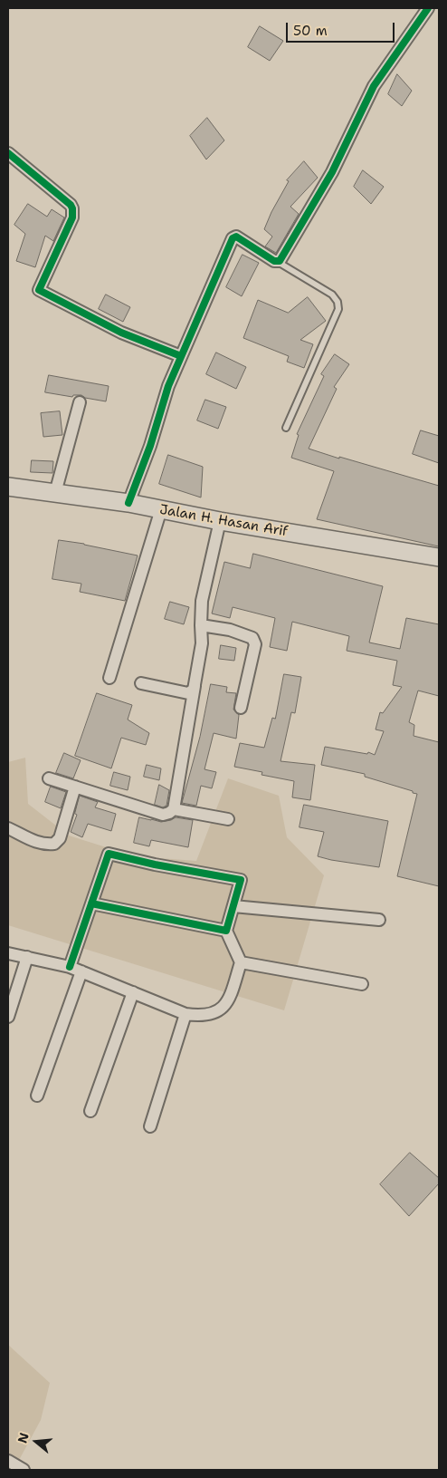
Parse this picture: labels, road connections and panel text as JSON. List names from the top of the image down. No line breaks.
{"streets":{"main road":["Jalan H. Hasan Arif"]},"scale_bar":"50 m","north":"left"}
